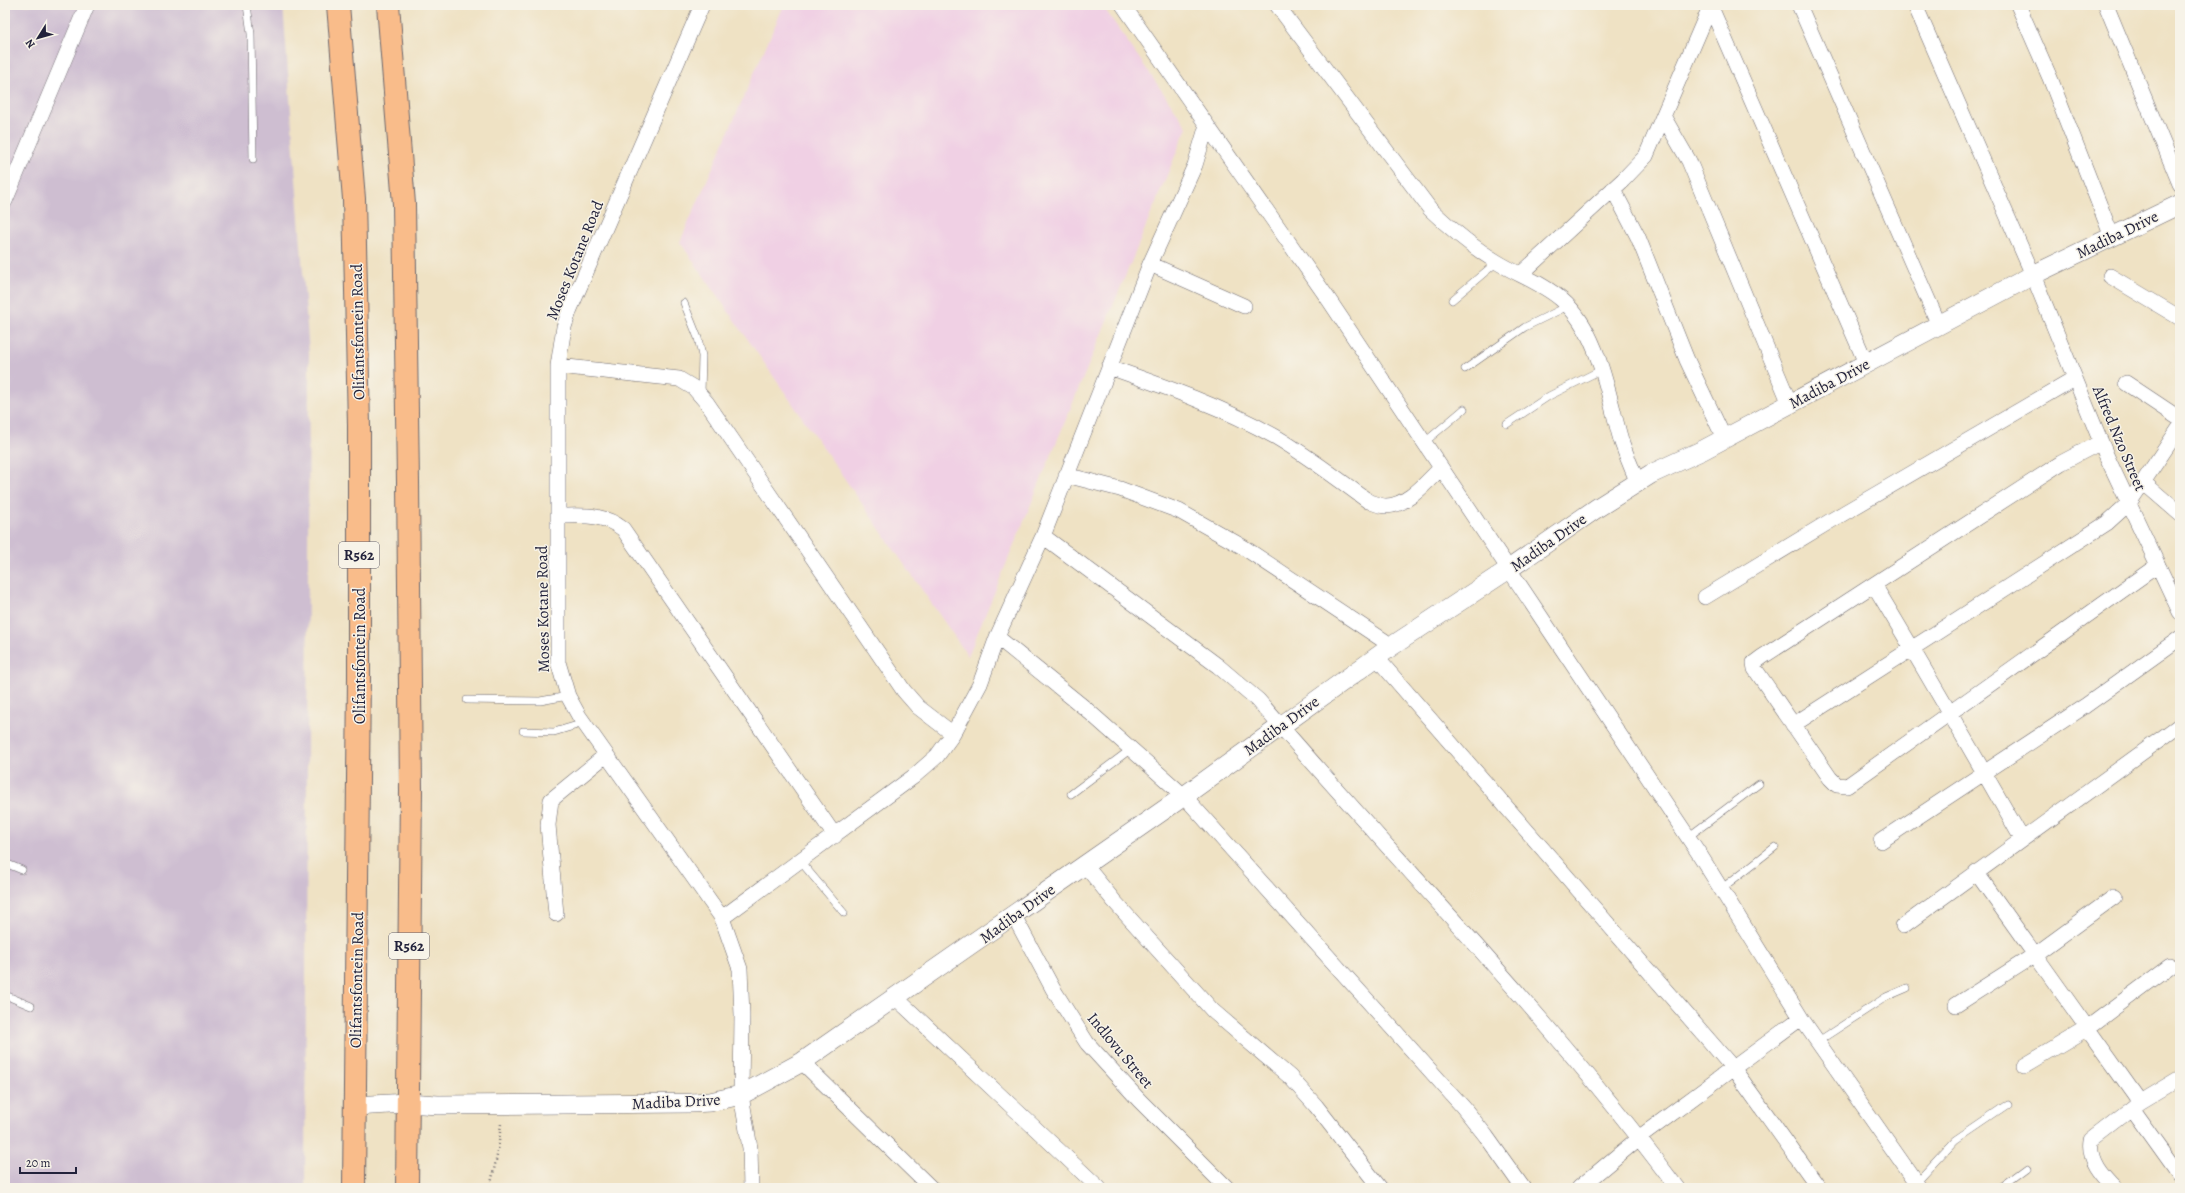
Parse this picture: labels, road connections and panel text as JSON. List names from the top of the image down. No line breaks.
{"streets":{"main road":["Olifantsfontein Road","R562"],"street":["Madiba Drive","Moses Kotane Road","Alfred Nzo Street","Indlovu Street"]},"crossings":[["Madiba Drive","Moses Kotane Road"],["Madiba Drive","Olifantsfontein Road"],["Madiba Drive","Alfred Nzo Street"],["Madiba Drive","R562"],["Madiba Drive","Indlovu Street"]],"scale_bar":"20 m","north":"bottom left"}
